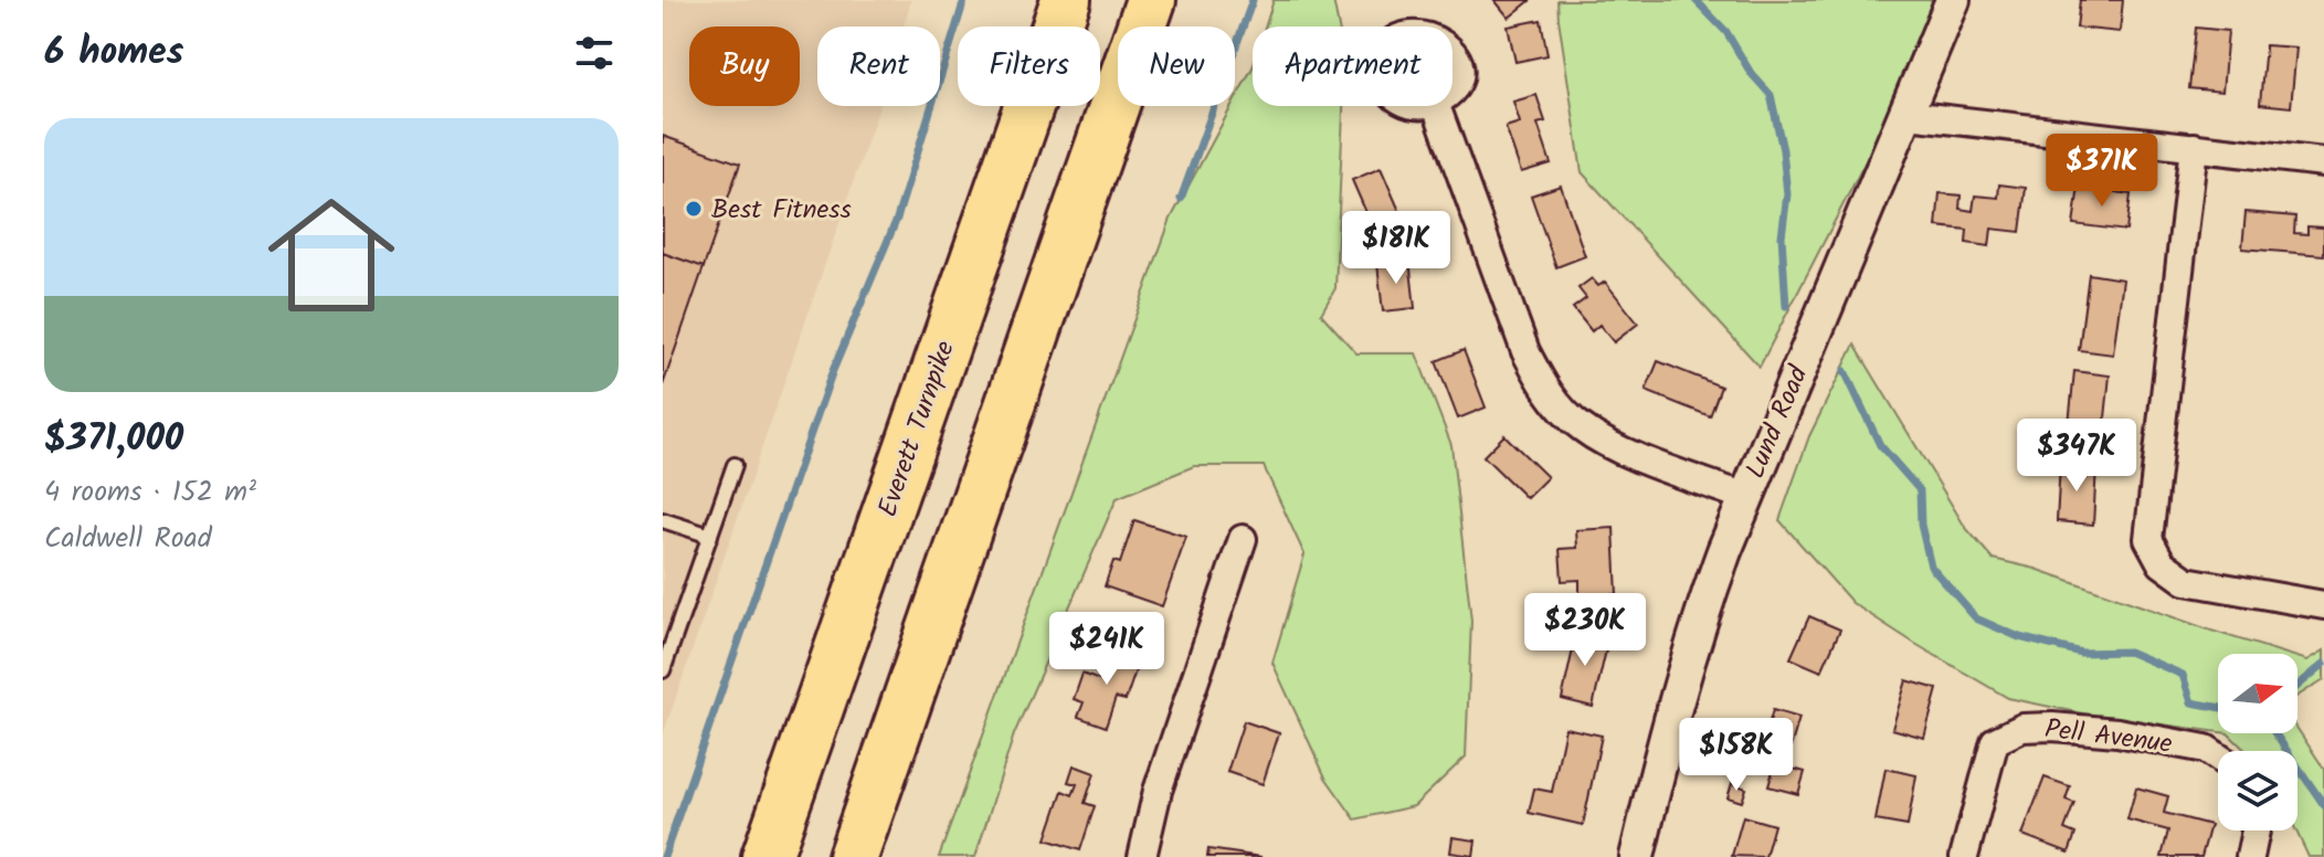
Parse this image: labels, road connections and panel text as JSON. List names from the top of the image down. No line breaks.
{"streets":{"highway":["Everett Turnpike"],"street":["Lund Road","Pell Avenue"]},"places":["Best Fitness"],"north":"right","page":{"heading":"6 homes","chip":["Buy","Rent","Filters","New","Apartment"],"list":[{"name":"$371,000","note":"4 rooms · 152 m² · Caldwell Road"}],"price":["$371K","$181K","$347K","$230K","$241K","$158K"]}}
